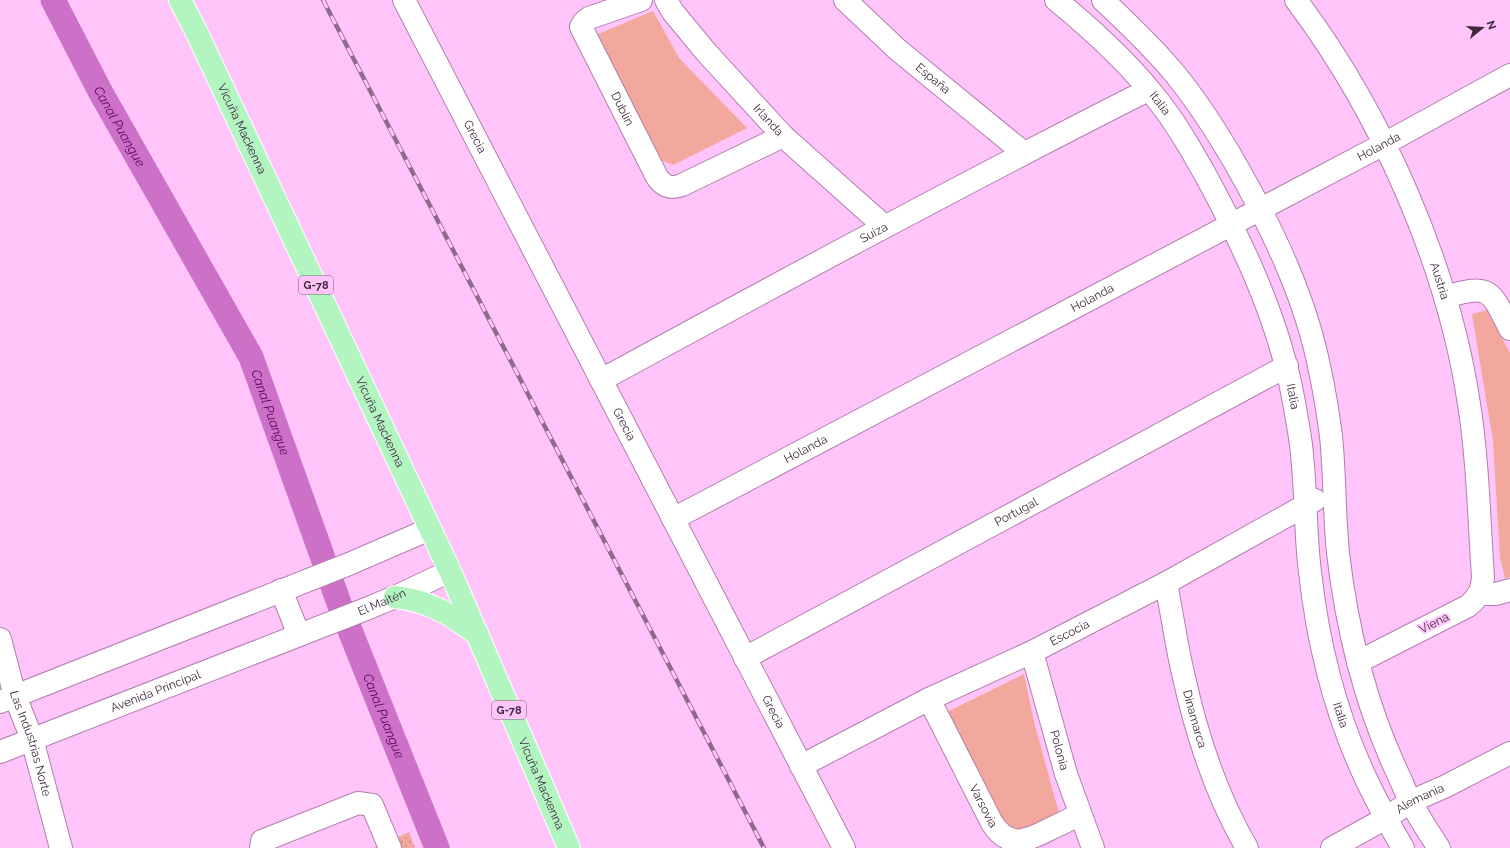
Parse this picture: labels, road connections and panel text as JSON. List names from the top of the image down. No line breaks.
{"streets":{"main road":["Vicuña Mackenna","G-78"],"street":["España","Italia","Dublín","Irlanda","Grecia","Holanda","Suiza","Austria","Portugal","El Maitén","Viena","Escocia","Avenida Principal","Dinamarca","Las Industrias Norte","Polonia","Alemania","Varsovia"]},"crossings":[["España","Suiza"],["Italia","Holanda"],["Italia","Suiza"],["Italia","Portugal"],["Italia","Escocia"],["Italia","Alemania"],["Dublín","Irlanda"],["Irlanda","Suiza"],["Vicuña Mackenna","El Maitén"],["Grecia","Holanda"],["Grecia","Suiza"],["Grecia","Portugal"],["Grecia","Escocia"],["Holanda","Austria"],["Austria","Viena"],["El Maitén","Avenida Principal"],["Escocia","Dinamarca"],["Escocia","Polonia"],["Escocia","Varsovia"],["Avenida Principal","Las Industrias Norte"],["Polonia","Varsovia"]],"water":["Canal Puangue"],"north":"right"}
